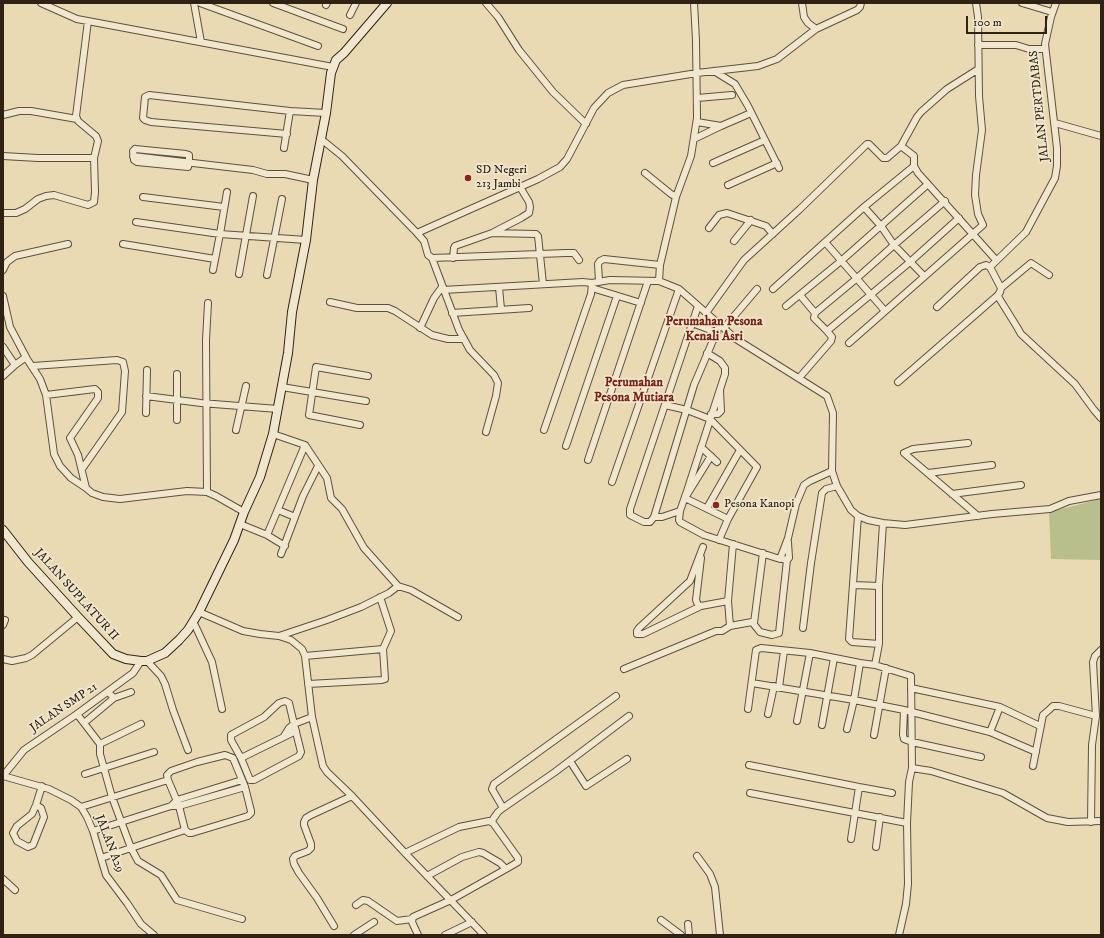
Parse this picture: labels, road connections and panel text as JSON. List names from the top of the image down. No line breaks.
{"streets":{"street":["JALAN PERTDABAS","JALAN SUPLATUR II","JALAN SMP 21","JALAN A29"]},"crossings":[["JALAN SUPLATUR II","JALAN SMP 21"],["JALAN SMP 21","JALAN A29"]],"districts":["Perumahan Pesona Kenali Asri","Perumahan Pesona Mutiara"],"places":["SD Negeri 213 Jambi","Pesona Kanopi"],"scale_bar":"100 m"}
